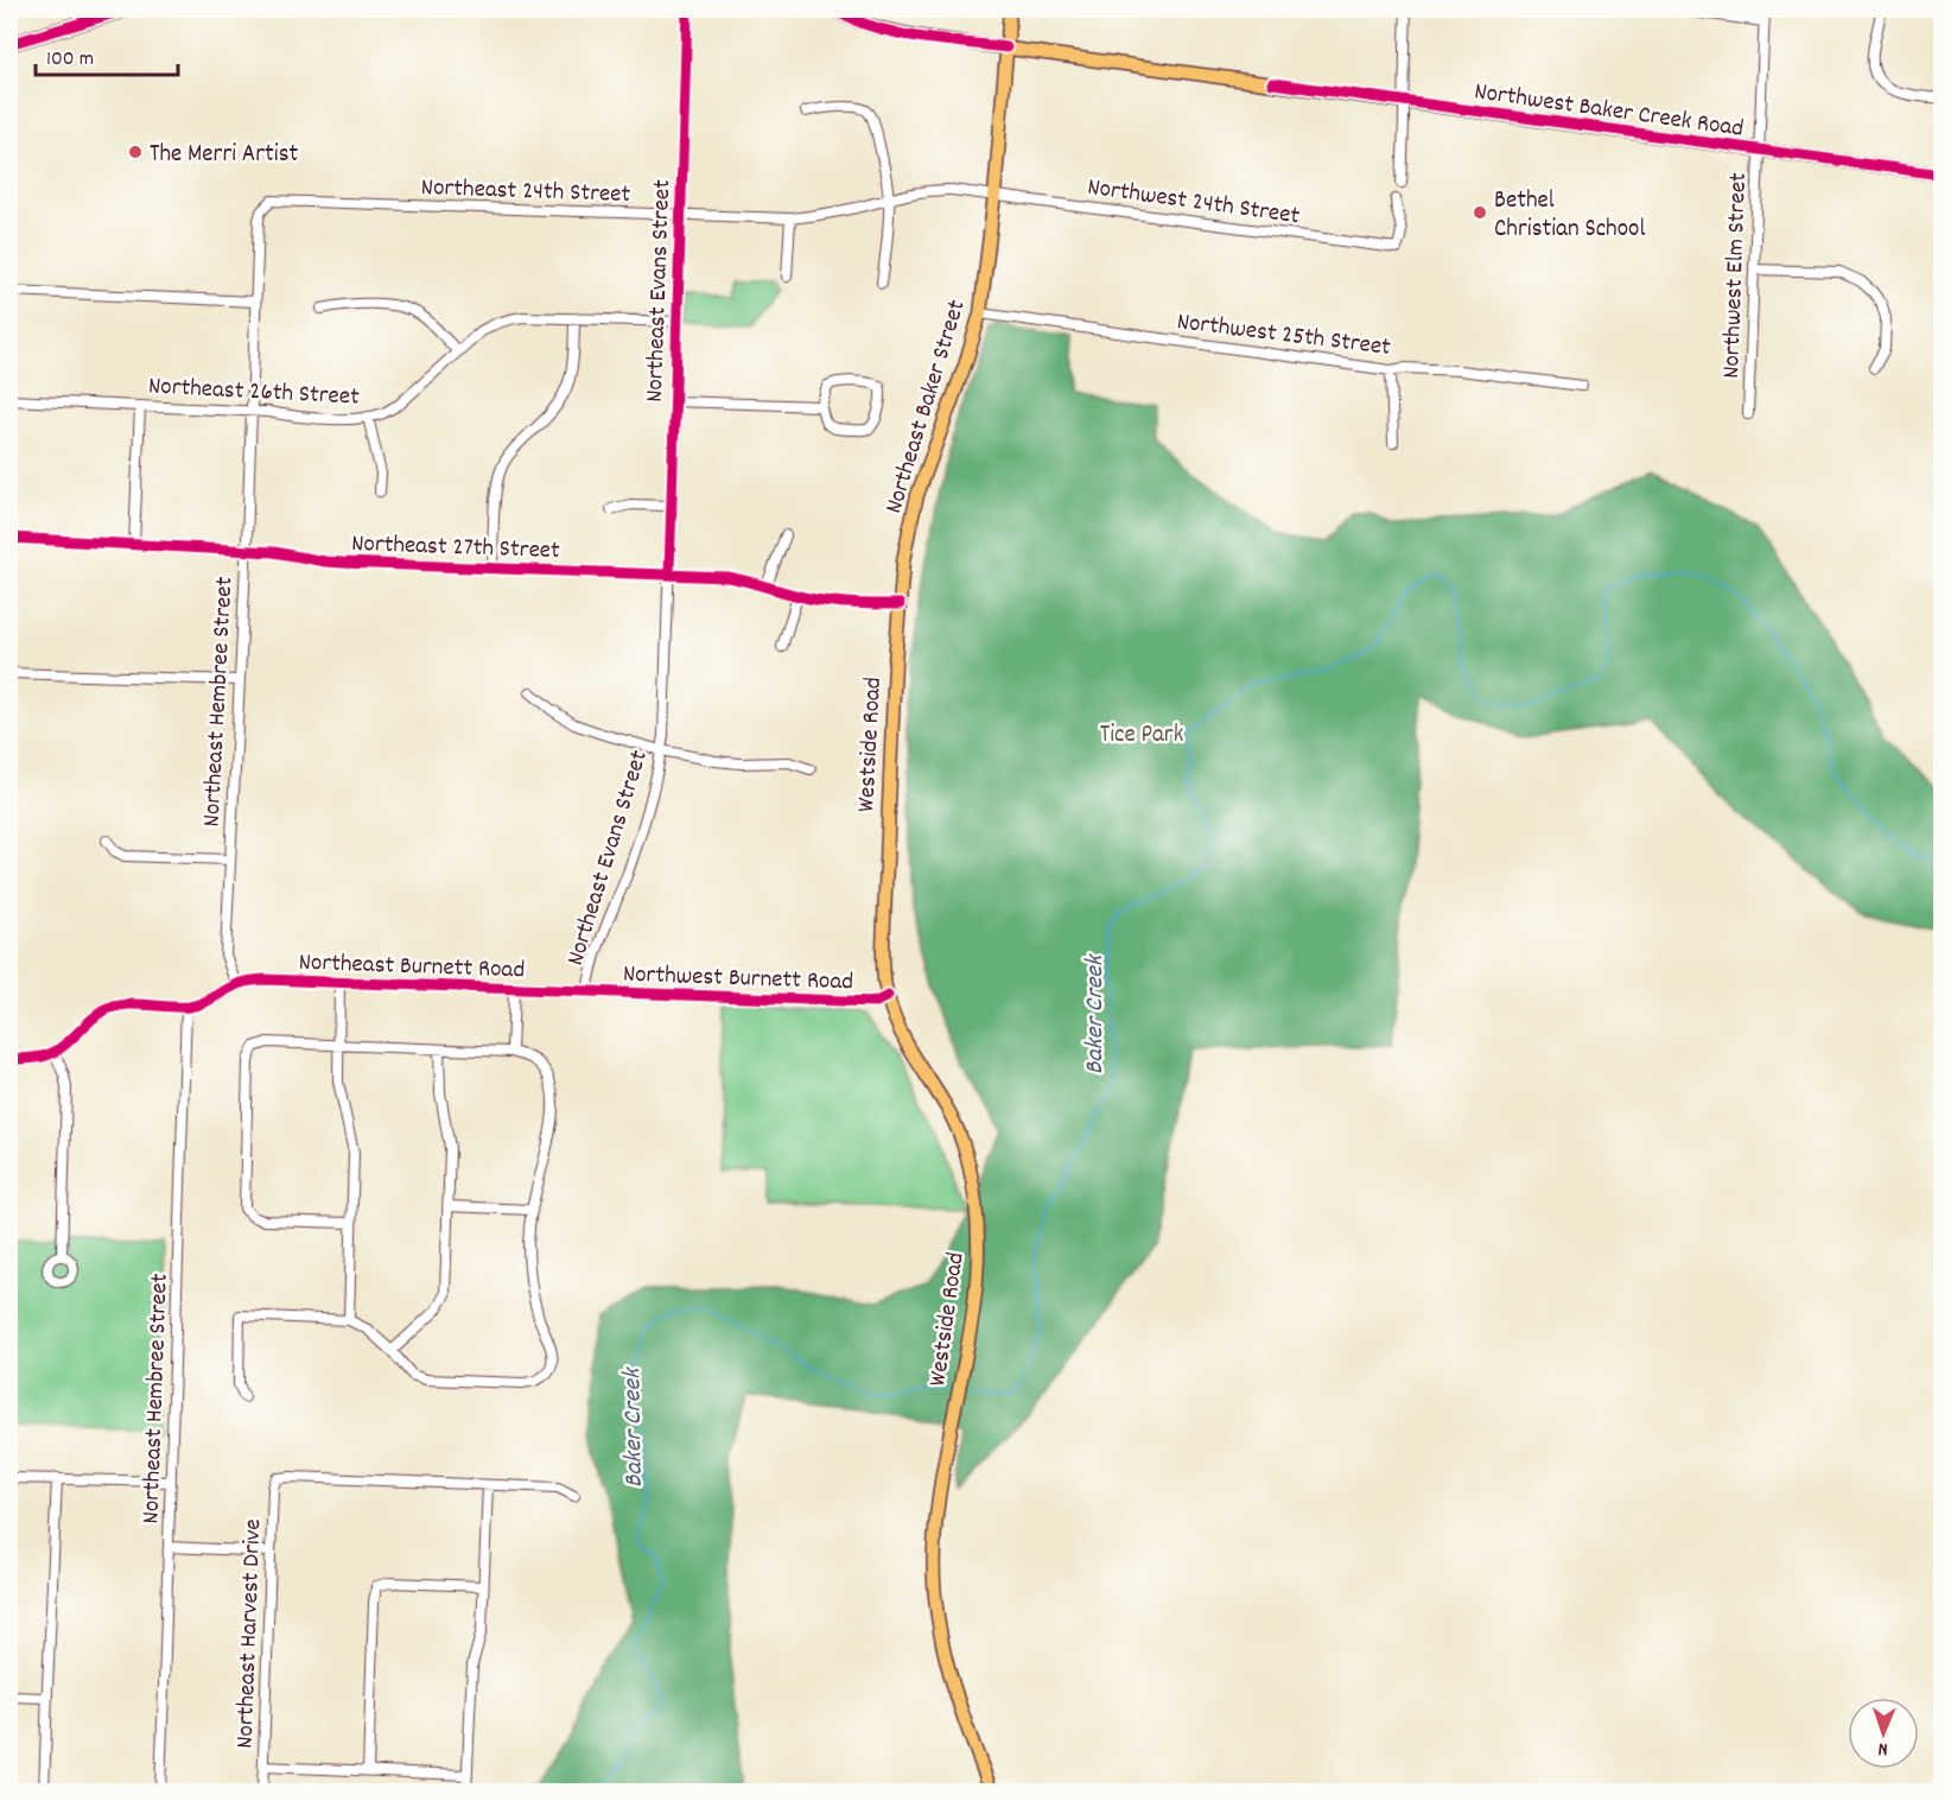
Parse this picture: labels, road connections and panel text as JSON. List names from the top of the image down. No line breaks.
{"streets":{"main road":["Northwest Baker Creek Road","Northeast Baker Street","Westside Road"],"street":["Northeast 24th Street","Northwest 24th Street","Northwest Elm Street","Northeast Evans Street","Northwest 25th Street","Northeast 26th Street","Northeast 27th Street","Northeast Hembree Street","Northeast Burnett Road","Northwest Burnett Road","Northeast Harvest Drive"]},"crossings":[["Northwest Baker Creek Road","Northwest Elm Street"],["Northwest Baker Creek Road","Northeast Baker Street"],["Northeast 24th Street","Northwest 24th Street"],["Northeast 24th Street","Northeast Evans Street"],["Northeast 24th Street","Northeast Baker Street"],["Northeast 24th Street","Northeast Hembree Street"],["Northwest 24th Street","Northeast Baker Street"],["Northeast Evans Street","Northeast 26th Street"],["Northeast Evans Street","Northeast 27th Street"],["Northeast Evans Street","Northeast Burnett Road"],["Northeast Evans Street","Northwest Burnett Road"],["Northwest 25th Street","Northeast Baker Street"],["Northeast 26th Street","Northeast Hembree Street"],["Northeast Baker Street","Northeast 27th Street"],["Northeast Baker Street","Westside Road"],["Northeast 27th Street","Northeast Hembree Street"],["Northeast 27th Street","Westside Road"],["Northeast Hembree Street","Northeast Burnett Road"],["Westside Road","Northwest Burnett Road"],["Northeast Burnett Road","Northwest Burnett Road"]],"water":["Baker Creek"],"parks":["Tice Park"],"places":["The Merri Artist","Bethel Christian School"],"scale_bar":"100 m","north":"bottom"}
